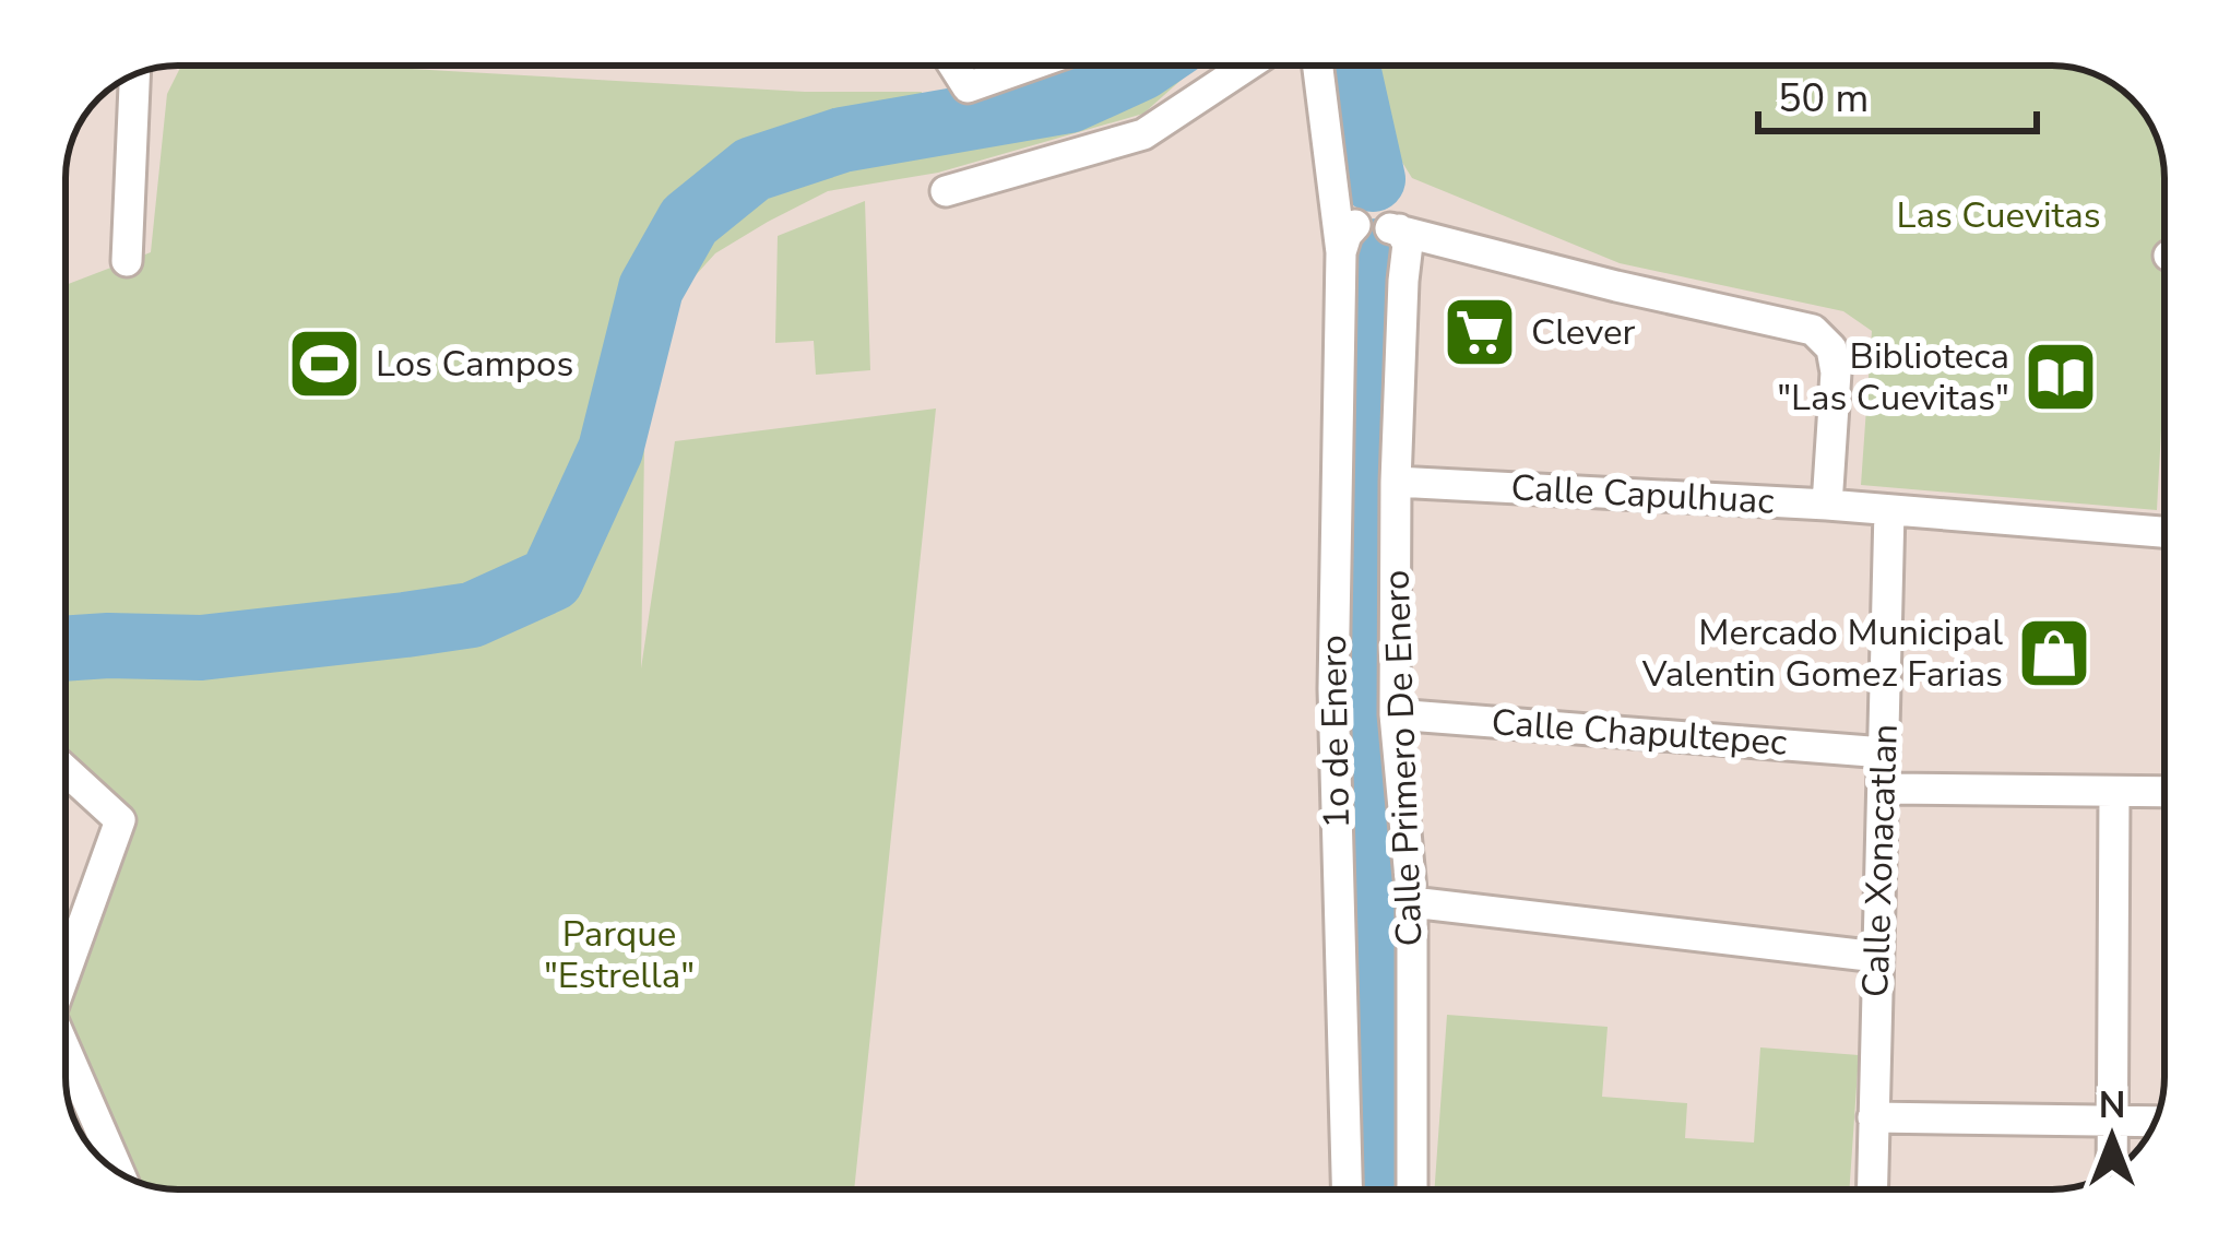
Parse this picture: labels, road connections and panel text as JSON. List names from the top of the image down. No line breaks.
{"streets":{"street":["Calle Capulhuac","1o de Enero","Calle Chapultepec","Calle Primero De Enero","Calle Xonacatlan"]},"crossings":[["Calle Capulhuac","Calle Primero De Enero"],["Calle Capulhuac","Calle Xonacatlan"],["Calle Chapultepec","Calle Primero De Enero"],["Calle Chapultepec","Calle Xonacatlan"]],"parks":["Las Cuevitas","Parque \"Estrella\""],"places":{"supermarket":["Clever"],"sports":["Los Campos"],"library":["Biblioteca \"Las Cuevitas\""],"shop":["Mercado Municipal Valentin Gomez Farias"]},"scale_bar":"50 m","north":"top"}
